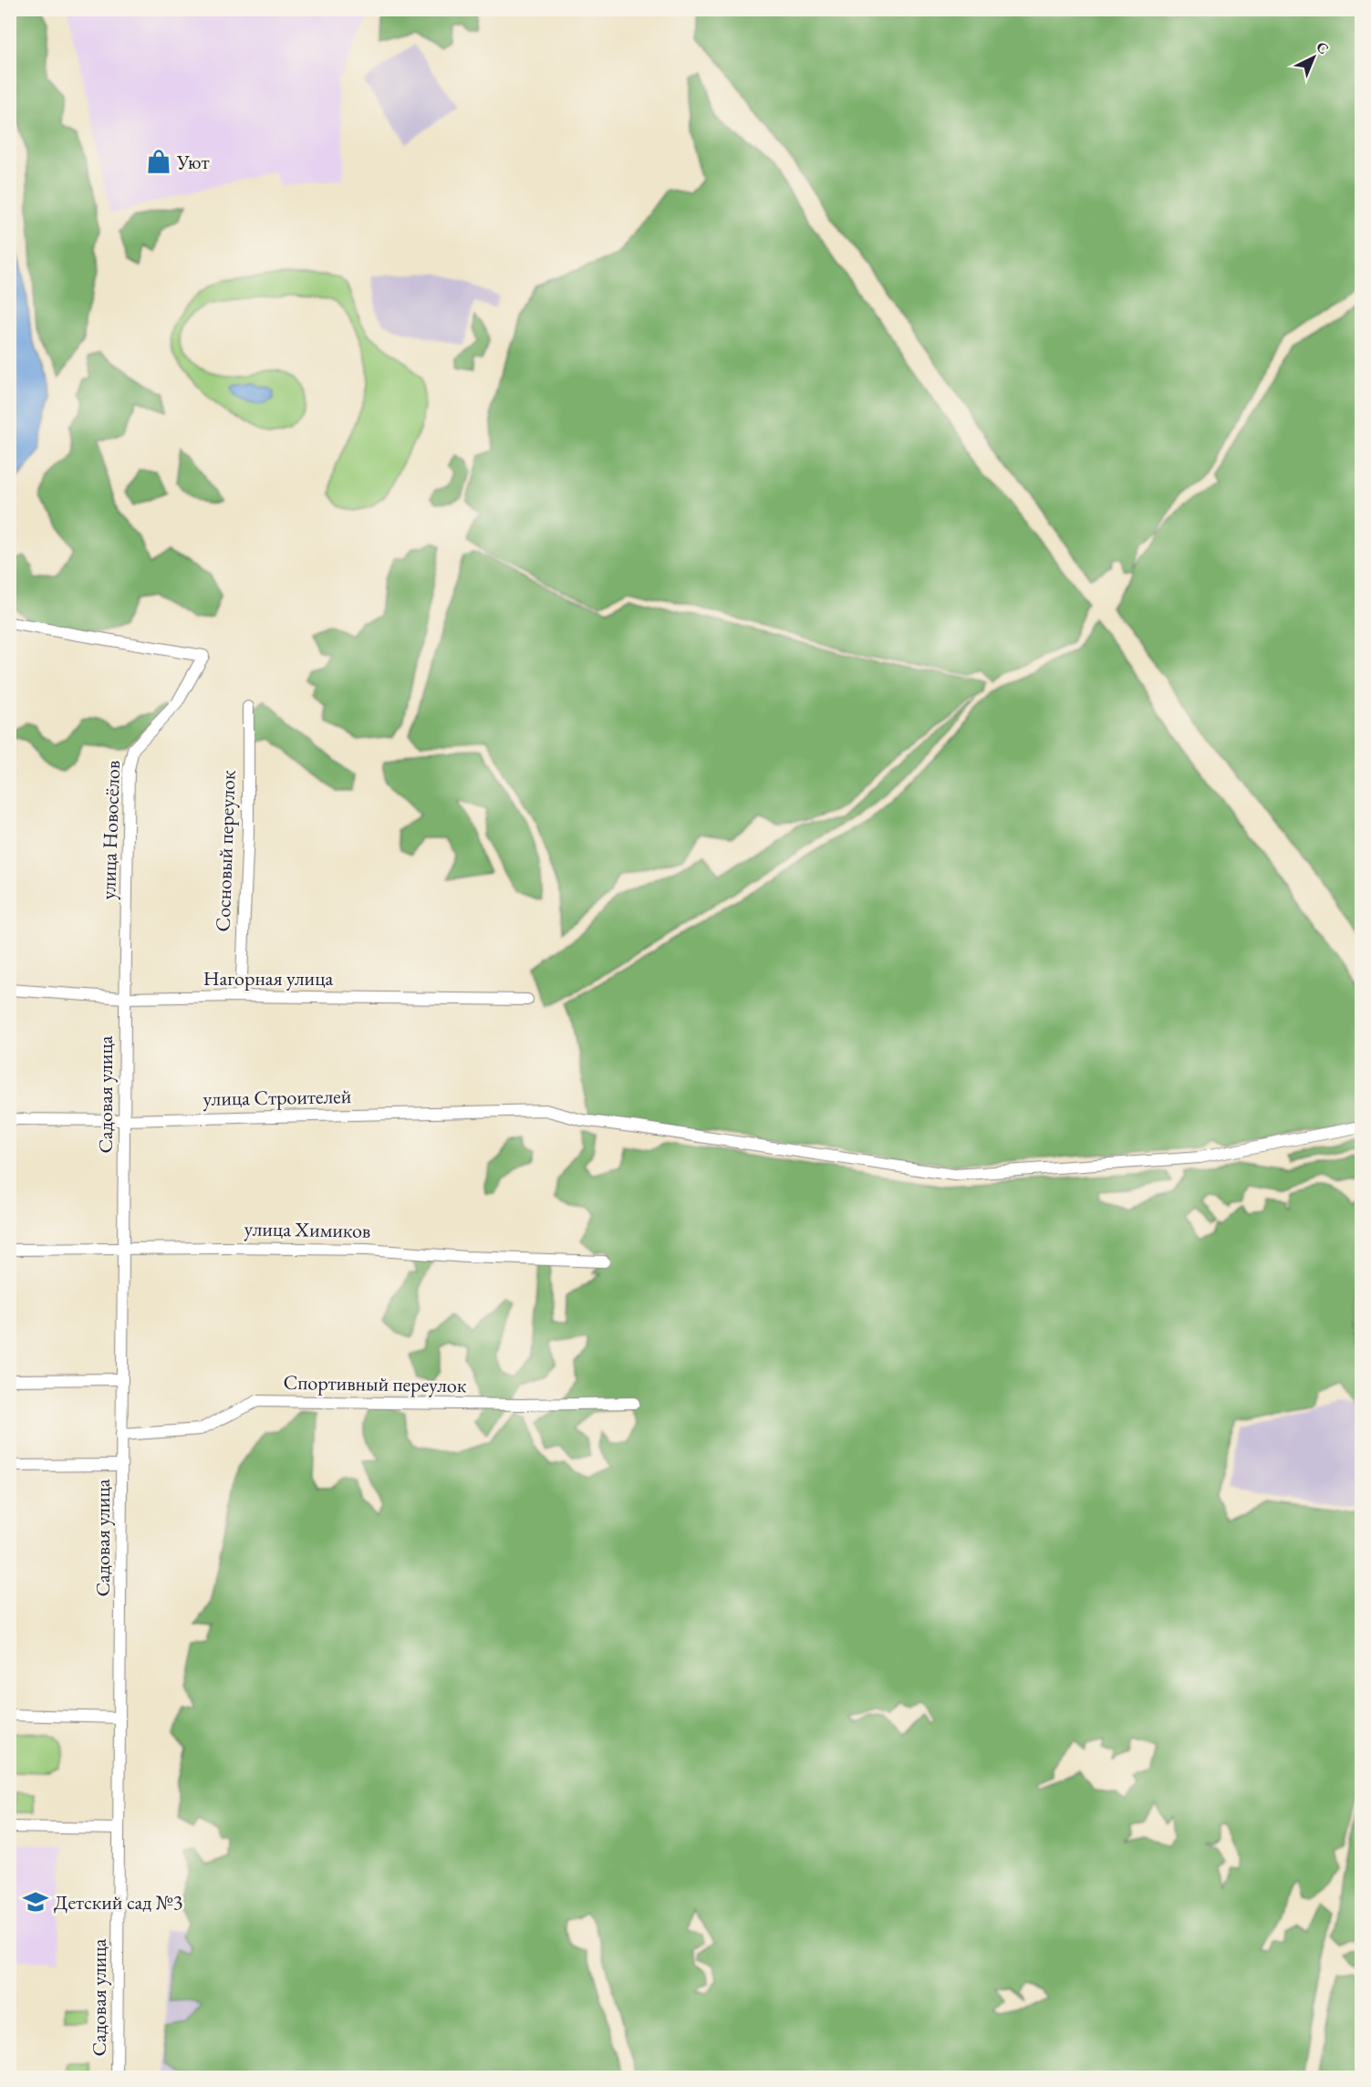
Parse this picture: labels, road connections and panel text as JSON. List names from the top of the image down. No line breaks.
{"streets":{"street":["улица Новосёлов","Сосновый переулок","Нагорная улица","Садовая улица","улица Строителей","улица Химиков","Спортивный переулок"]},"crossings":[["улица Новосёлов","Нагорная улица"],["улица Новосёлов","Садовая улица"],["Сосновый переулок","Нагорная улица"],["Нагорная улица","Садовая улица"],["Садовая улица","улица Строителей"],["Садовая улица","улица Химиков"],["Садовая улица","Спортивный переулок"]],"places":{"shop":["Уют"],"school or university":["Детский сад №3"]},"north":"top right"}
